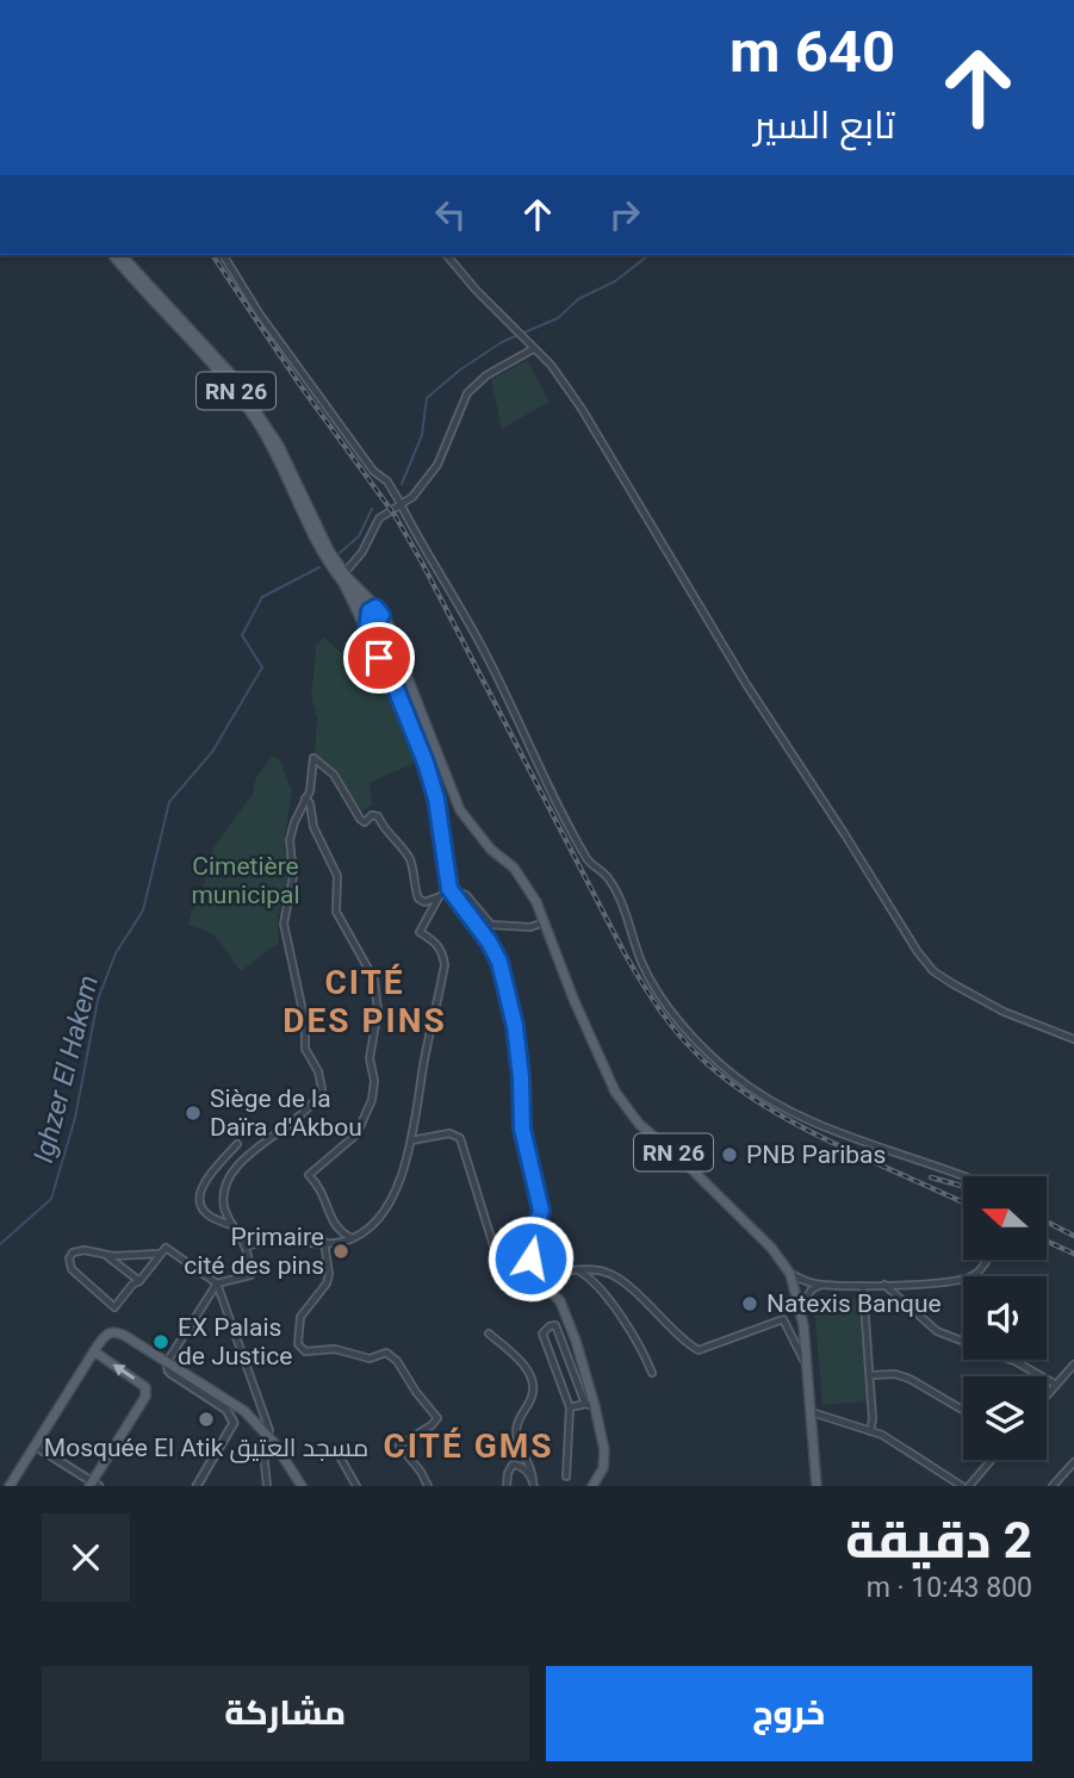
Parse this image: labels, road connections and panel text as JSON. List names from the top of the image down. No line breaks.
{"streets":{"main road":["RN 26"]},"districts":["CITÉ DES PINS","CITÉ GMS"],"water":["Ighzer El Hakem"],"parks":["Cimetière municipal"],"places":["Siège de la Daïra d'Akbou","PNB Paribas","Primaire cité des pins","Natexis Banque","EX Palais de Justice","Mosquée El Atik مسجد العتيق"],"north":"left","page":{"turn":["640 m","تابع السير"],"heading":["2 دقيقة","800 m · 10:43"],"buttons":["خروج","مشاركة"]}}
